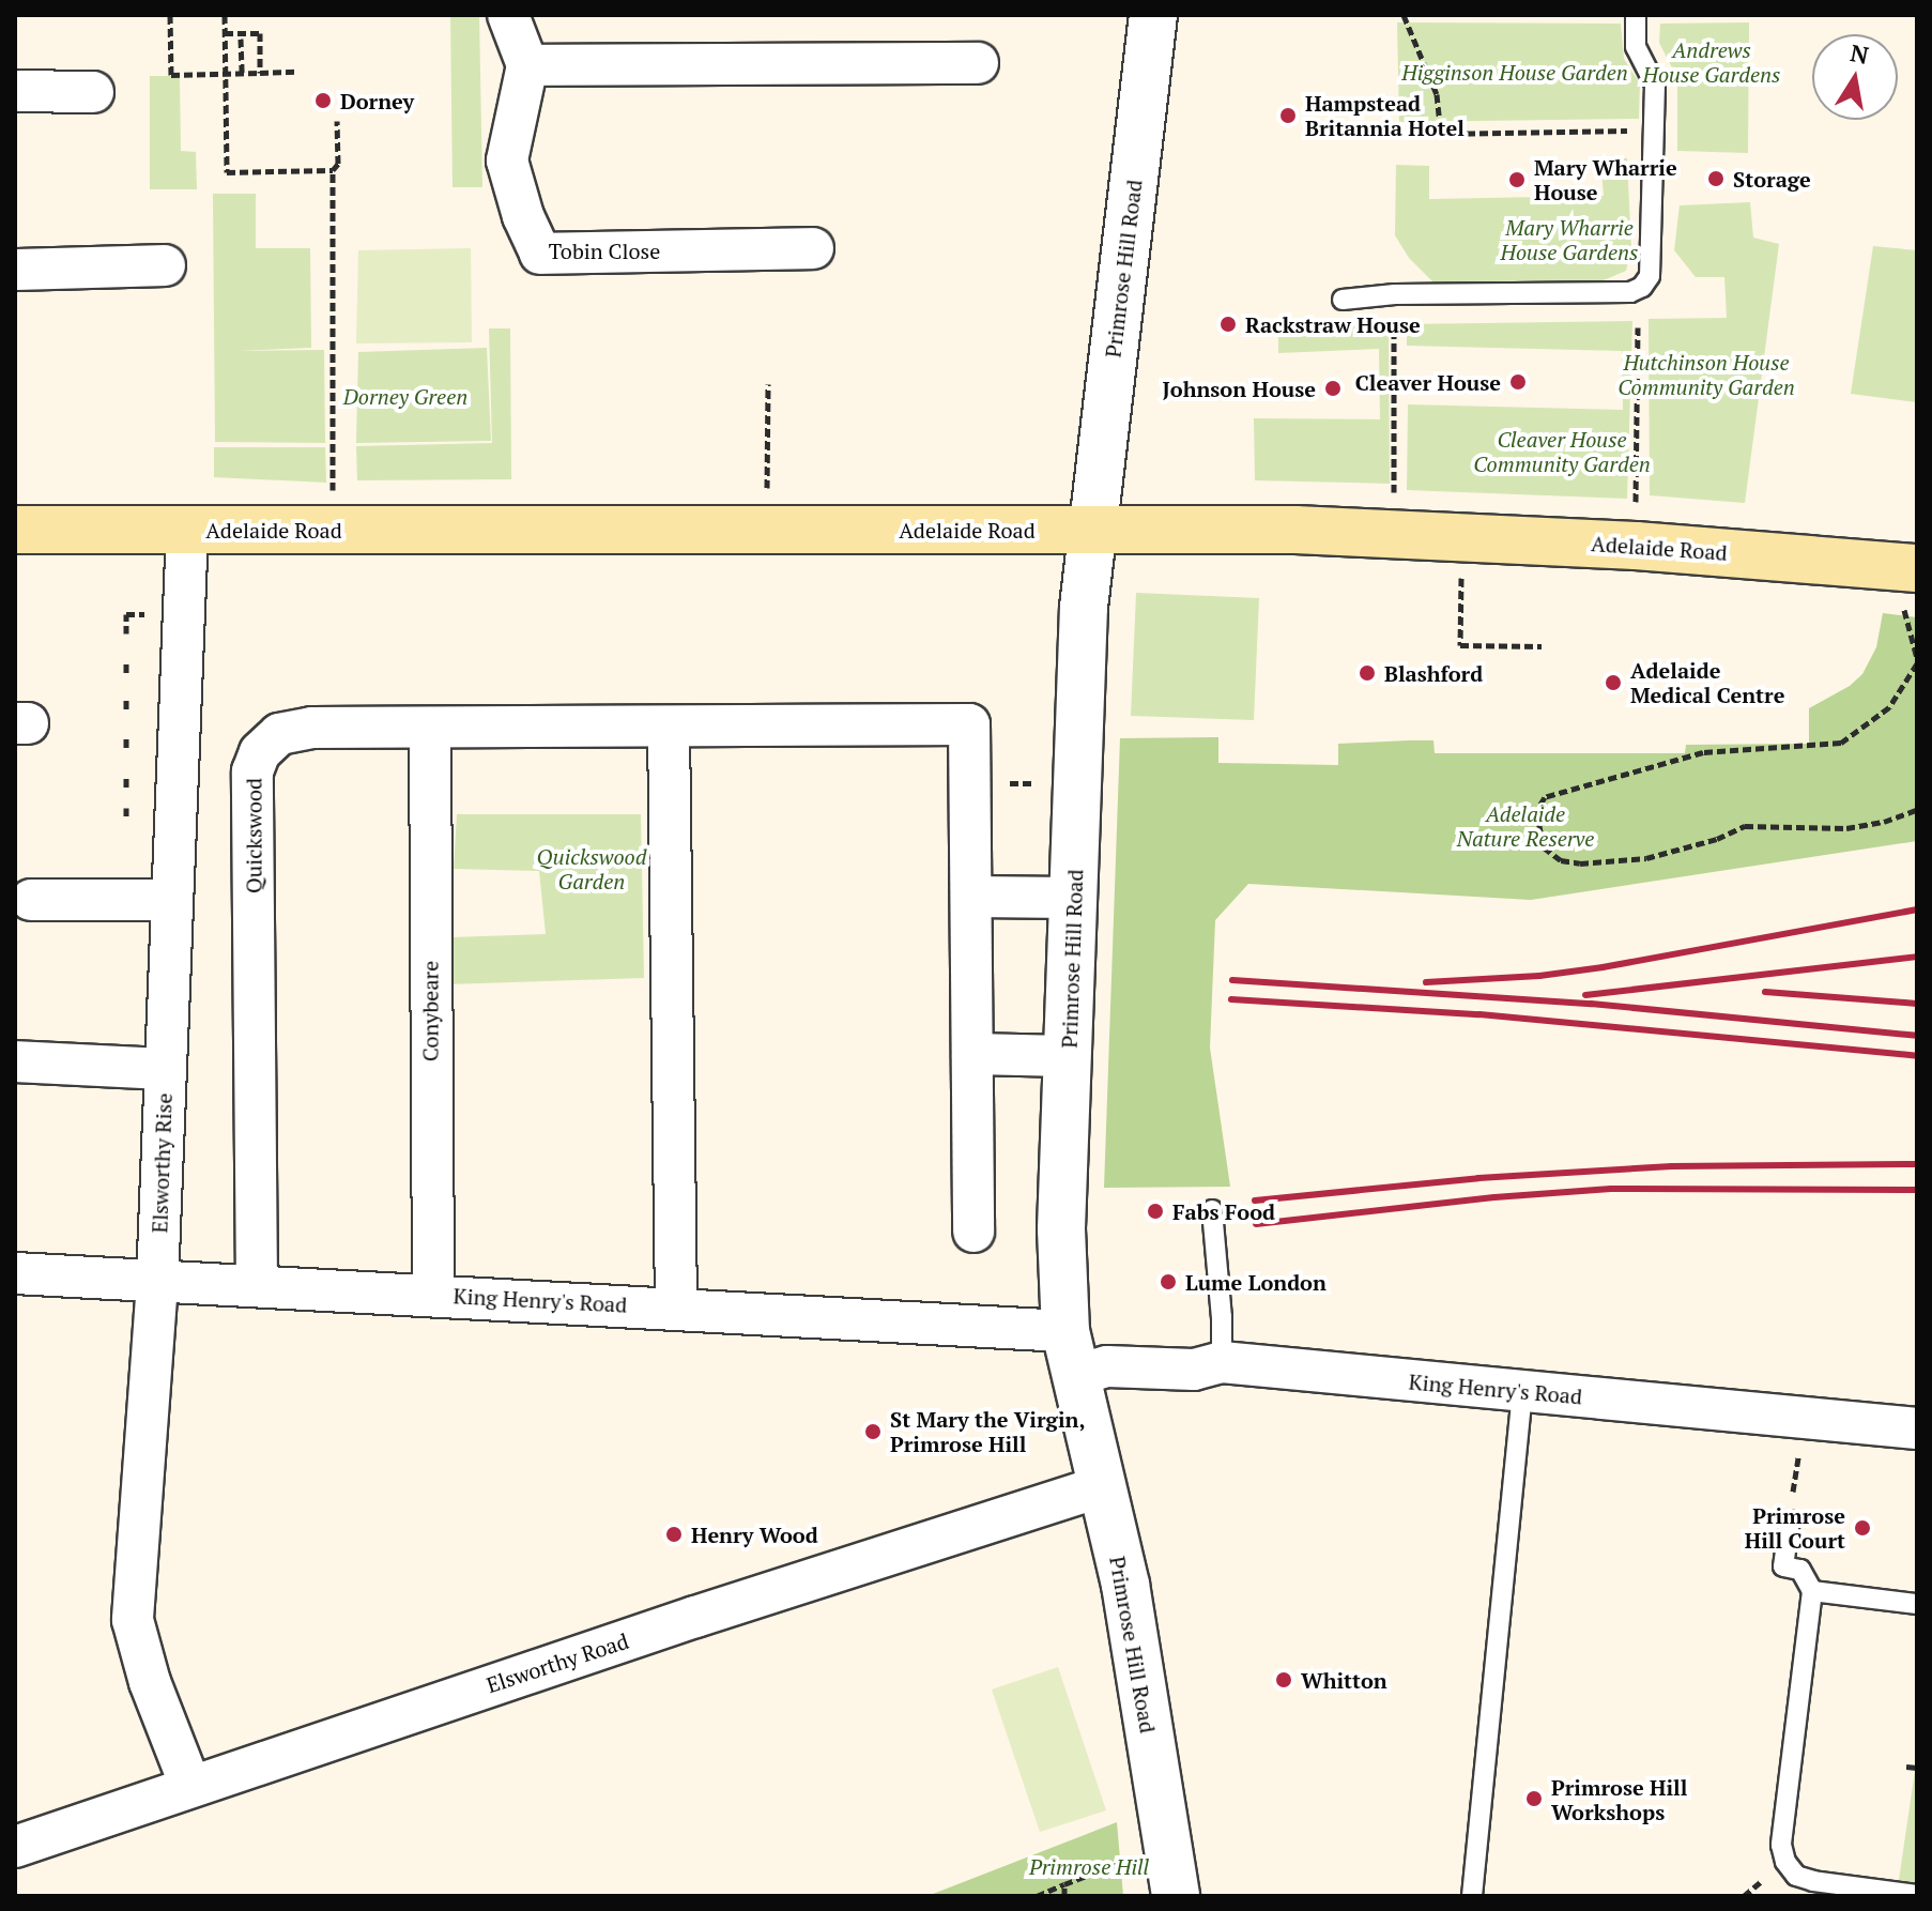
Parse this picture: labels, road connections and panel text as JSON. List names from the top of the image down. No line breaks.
{"streets":{"main road":["Adelaide Road"],"street":["Tobin Close","Primrose Hill Road","Quickswood","Conybeare","Elsworthy Rise","King Henry's Road","Elsworthy Road"]},"crossings":[["Primrose Hill Road","Adelaide Road"],["Primrose Hill Road","King Henry's Road"],["Primrose Hill Road","Elsworthy Road"],["Adelaide Road","Elsworthy Rise"],["Quickswood","Conybeare"],["Quickswood","King Henry's Road"],["Conybeare","King Henry's Road"],["Elsworthy Rise","King Henry's Road"],["Elsworthy Rise","Elsworthy Road"]],"parks":["Andrews House Gardens","Higginson House Garden","Mary Wharrie House Gardens","Hutchinson House Community Garden","Dorney Green","Cleaver House Community Garden","Adelaide Nature Reserve","Quickswood Garden","Primrose Hill"],"places":["Dorney","Hampstead Britannia Hotel","Storage","Mary Wharrie House","Rackstraw House","Cleaver House","Johnson House","Blashford","Adelaide Medical Centre","Fabs Food","Lume London","St Mary the Virgin, Primrose Hill","Primrose Hill Court","Henry Wood","Whitton","Primrose Hill Workshops"],"north":"top"}
